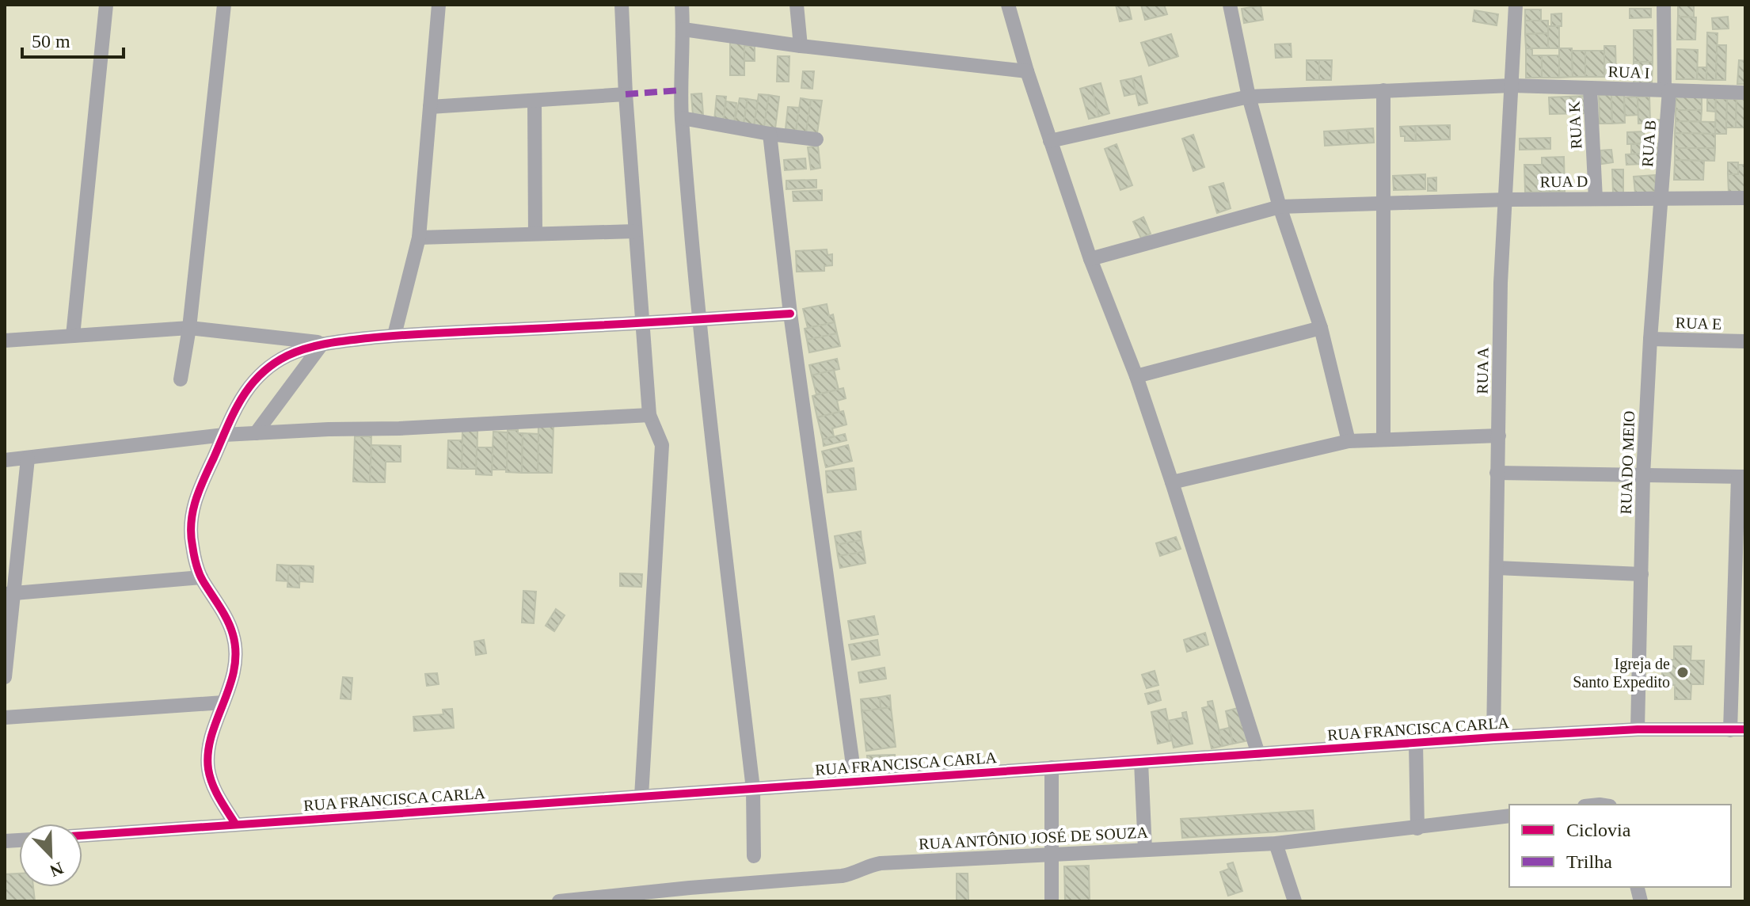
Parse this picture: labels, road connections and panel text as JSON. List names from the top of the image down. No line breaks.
{"streets":{"street":["RUA I","RUA K","RUA B","RUA D","RUA E","RUA A","RUA DO MEIO","RUA FRANCISCA CARLA","RUA ANTÔNIO JOSÉ DE SOUZA"]},"crossings":[["RUA I","RUA K"],["RUA I","RUA B"],["RUA I","RUA A"],["RUA K","RUA D"],["RUA B","RUA D"],["RUA B","RUA DO MEIO"],["RUA D","RUA A"],["RUA D","RUA DO MEIO"],["RUA E","RUA DO MEIO"],["RUA A","RUA FRANCISCA CARLA"],["RUA DO MEIO","RUA FRANCISCA CARLA"]],"places":["Igreja de Santo Expedito"],"legend":["Ciclovia","Trilha"],"scale_bar":"50 m","north":"bottom right"}
